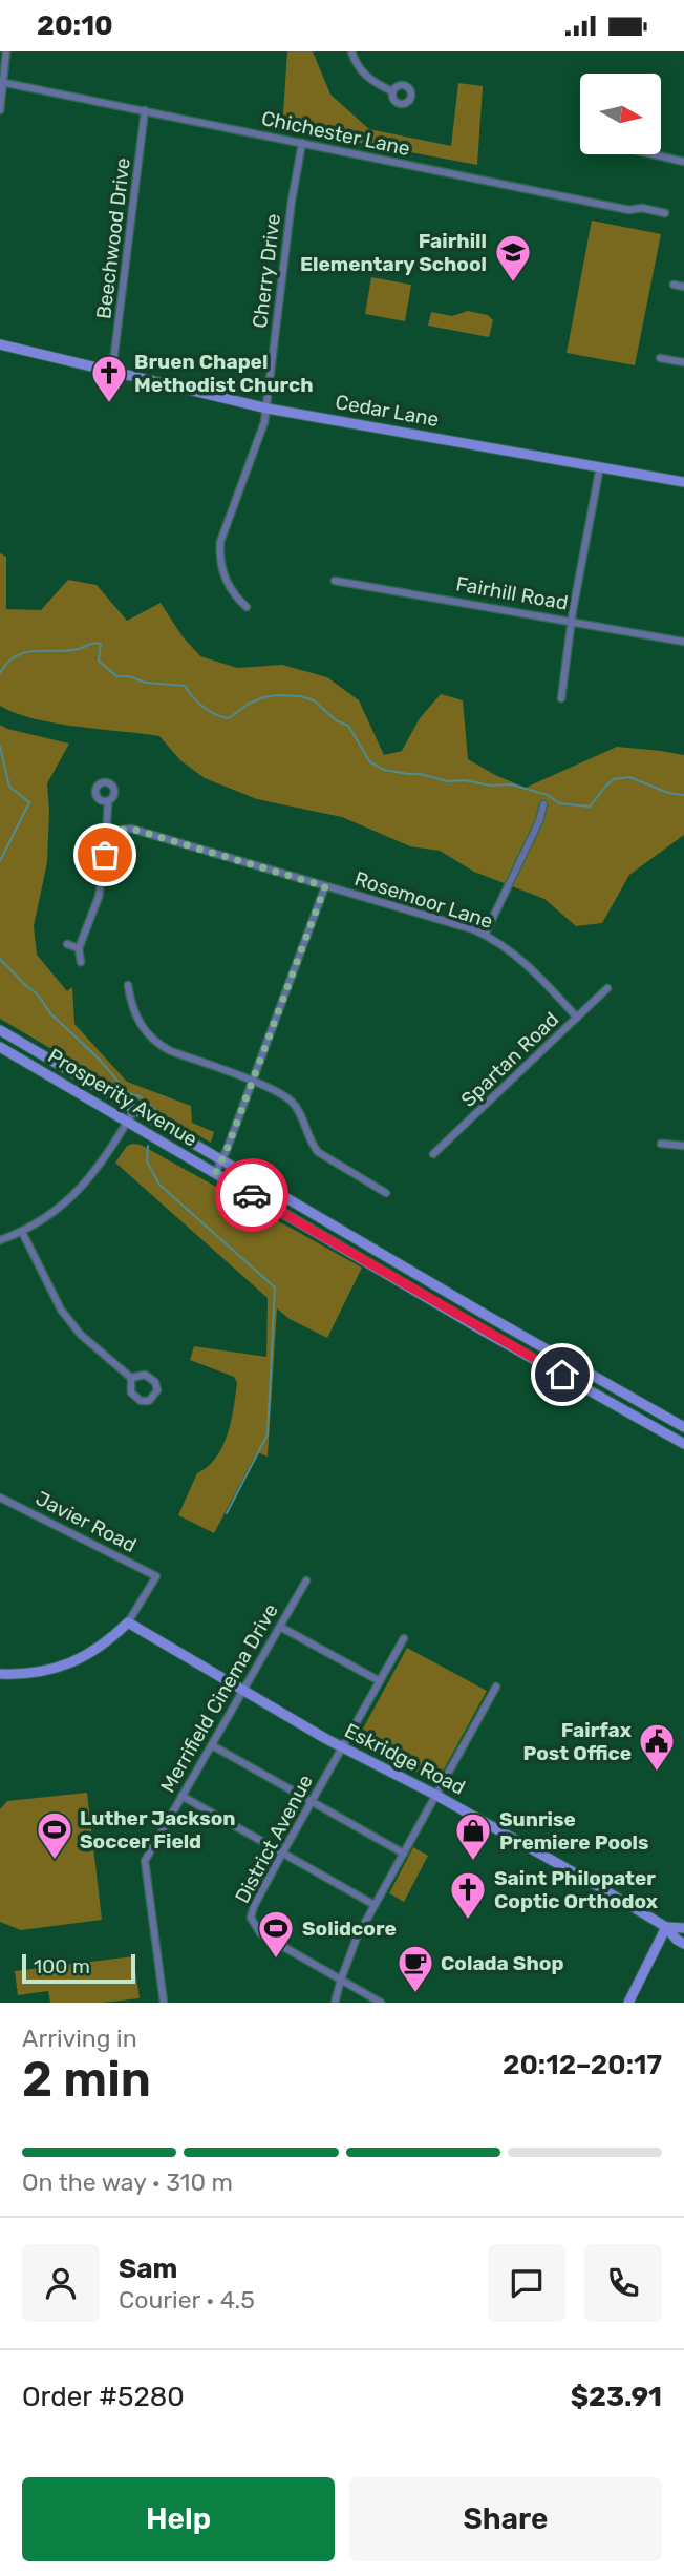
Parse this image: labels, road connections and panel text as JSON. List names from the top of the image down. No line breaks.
{"streets":{"main road":["Cedar Lane","Prosperity Avenue","Eskridge Road"],"street":["Chichester Lane","Beechwood Drive","Cherry Drive","Fairhill Road","Rosemoor Lane","Spartan Road","Javier Road","Merrifield Cinema Drive","District Avenue"]},"crossings":[["Chichester Lane","Beechwood Drive"],["Chichester Lane","Cherry Drive"],["Beechwood Drive","Cedar Lane"],["Cherry Drive","Cedar Lane"],["Rosemoor Lane","Spartan Road"],["Javier Road","Eskridge Road"],["Merrifield Cinema Drive","Eskridge Road"],["Eskridge Road","District Avenue"]],"places":{"school or university":["Fairhill Elementary School"],"church":["Bruen Chapel Methodist Church","Saint Philopater Coptic Orthodox"],"public building":["Fairfax Post Office"],"sports":["Luther Jackson Soccer Field","Solidcore"],"shop":["Sunrise Premiere Pools"],"cafe":["Colada Shop"]},"scale_bar":"100 m","north":"right","page":{"status":"20:10","scale":"100 m","heading":["2 min","Arriving in","20:12–20:17"],"panel":["Sam","Courier · 4.5","Order #5280","$23.91"],"bar":"On the way · 310 m","buttons":["Help","Share"]}}
